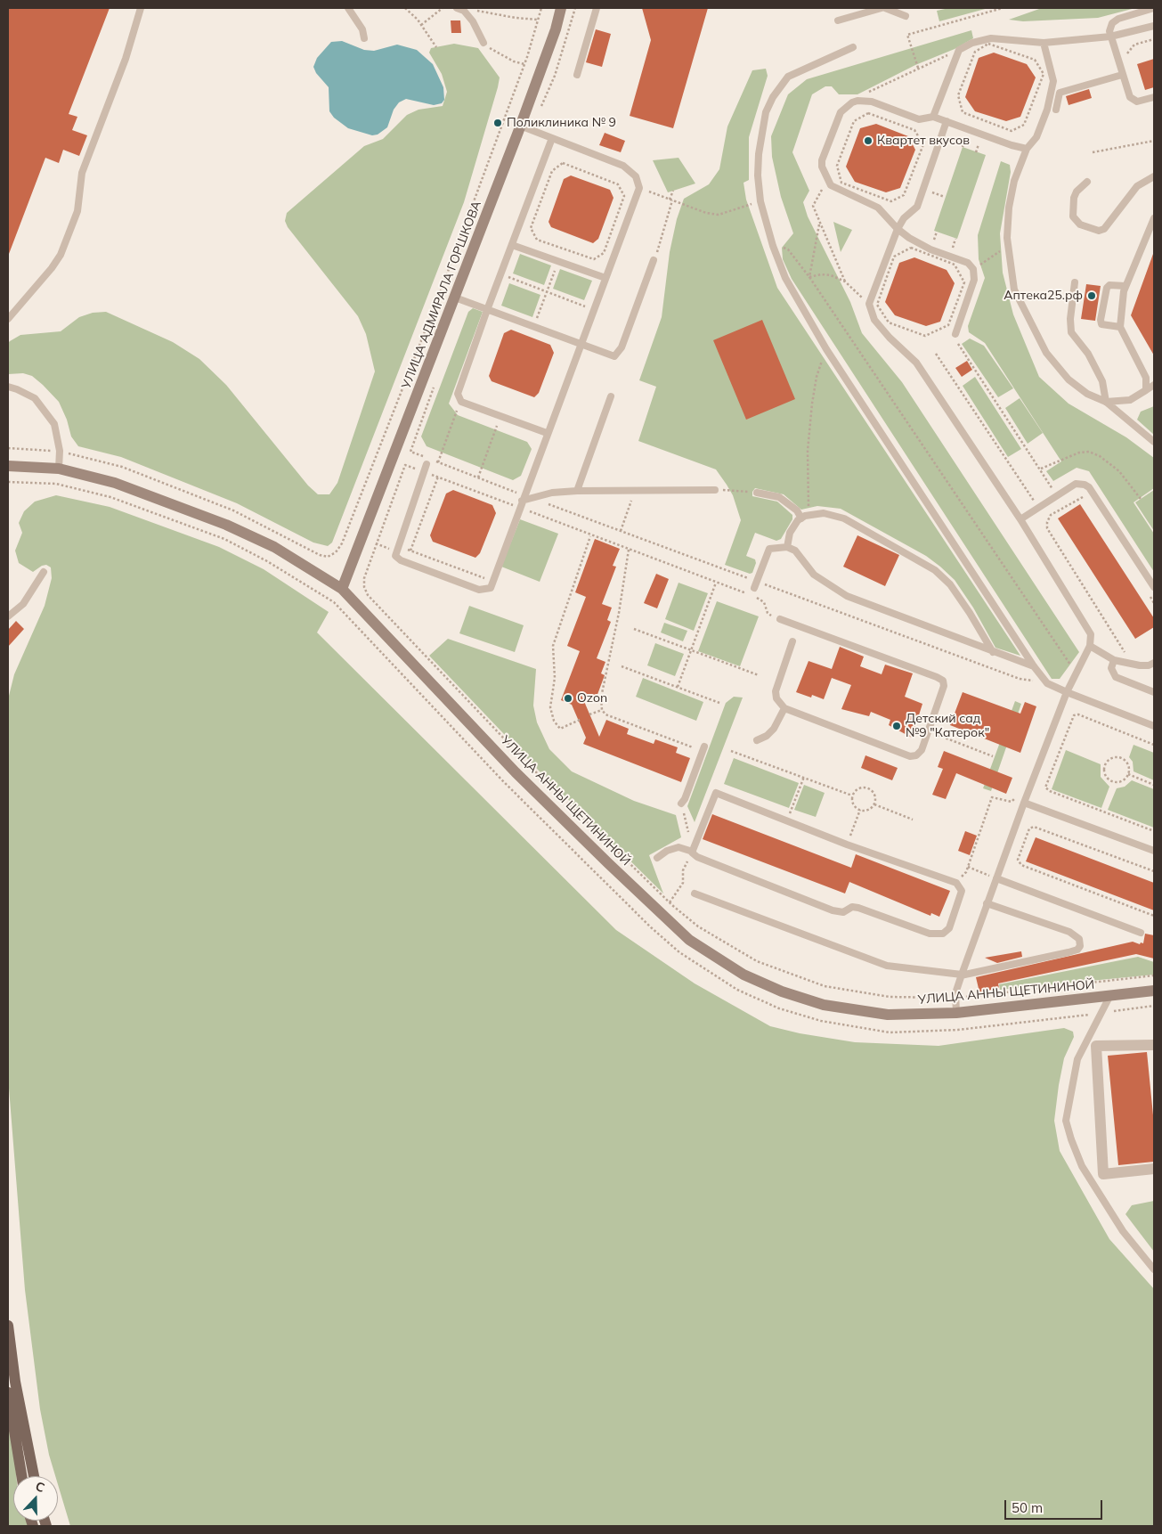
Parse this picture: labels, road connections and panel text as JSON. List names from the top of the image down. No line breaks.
{"streets":{"main road":["УЛИЦА АДМИРАЛА ГОРШКОВА","УЛИЦА АННЫ ЩЕТИНИНОЙ"]},"crossings":[["УЛИЦА АДМИРАЛА ГОРШКОВА","УЛИЦА АННЫ ЩЕТИНИНОЙ"]],"places":["Поликлиника № 9","Квартет вкусов","Аптека25.рф","Ozon","Детский сад №9 \"Катерок\""],"scale_bar":"50 m","north":"top"}
